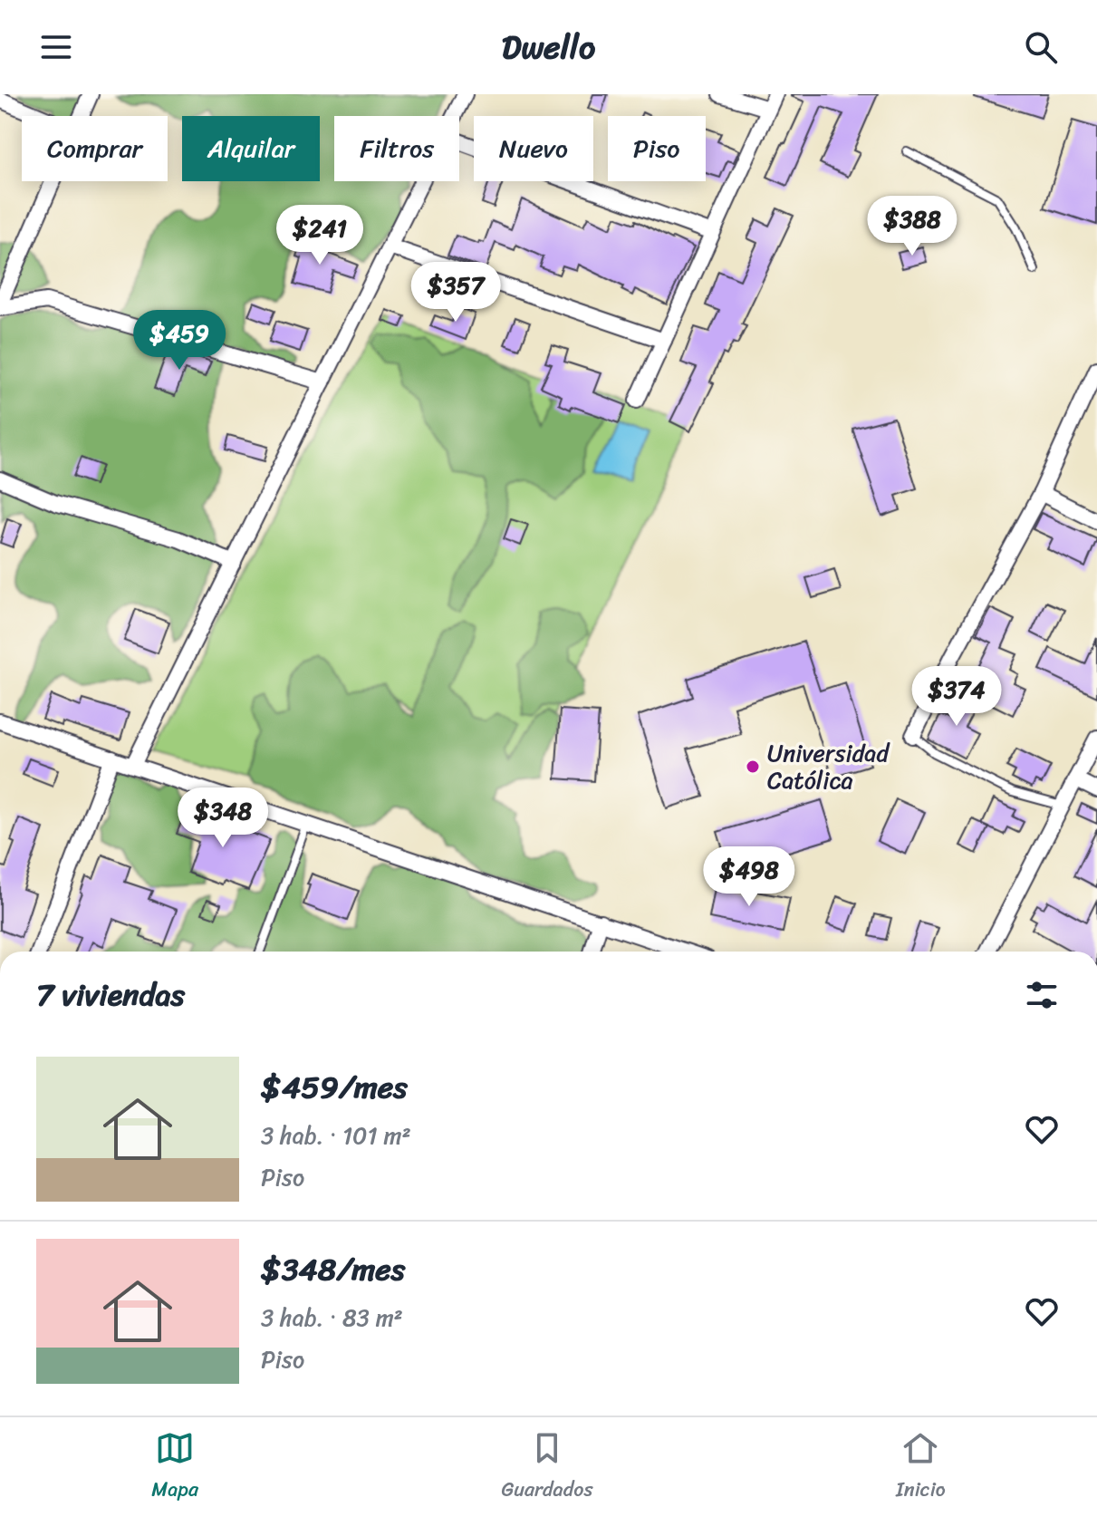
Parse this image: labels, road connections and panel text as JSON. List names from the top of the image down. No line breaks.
{"places":["Universidad Católica"],"page":{"header":"Dwello","chip":["Comprar","Alquilar","Filtros","Nuevo","Piso"],"price":["$388","$241","$357","$459","$374","$348","$498"],"heading":"7 viviendas","list":[{"name":"$459/mes","note":"3 hab. · 101 m² · Piso"},{"name":"$348/mes","note":"3 hab. · 83 m² · Piso"}],"tabs":["Mapa","Guardados","Inicio"]}}
